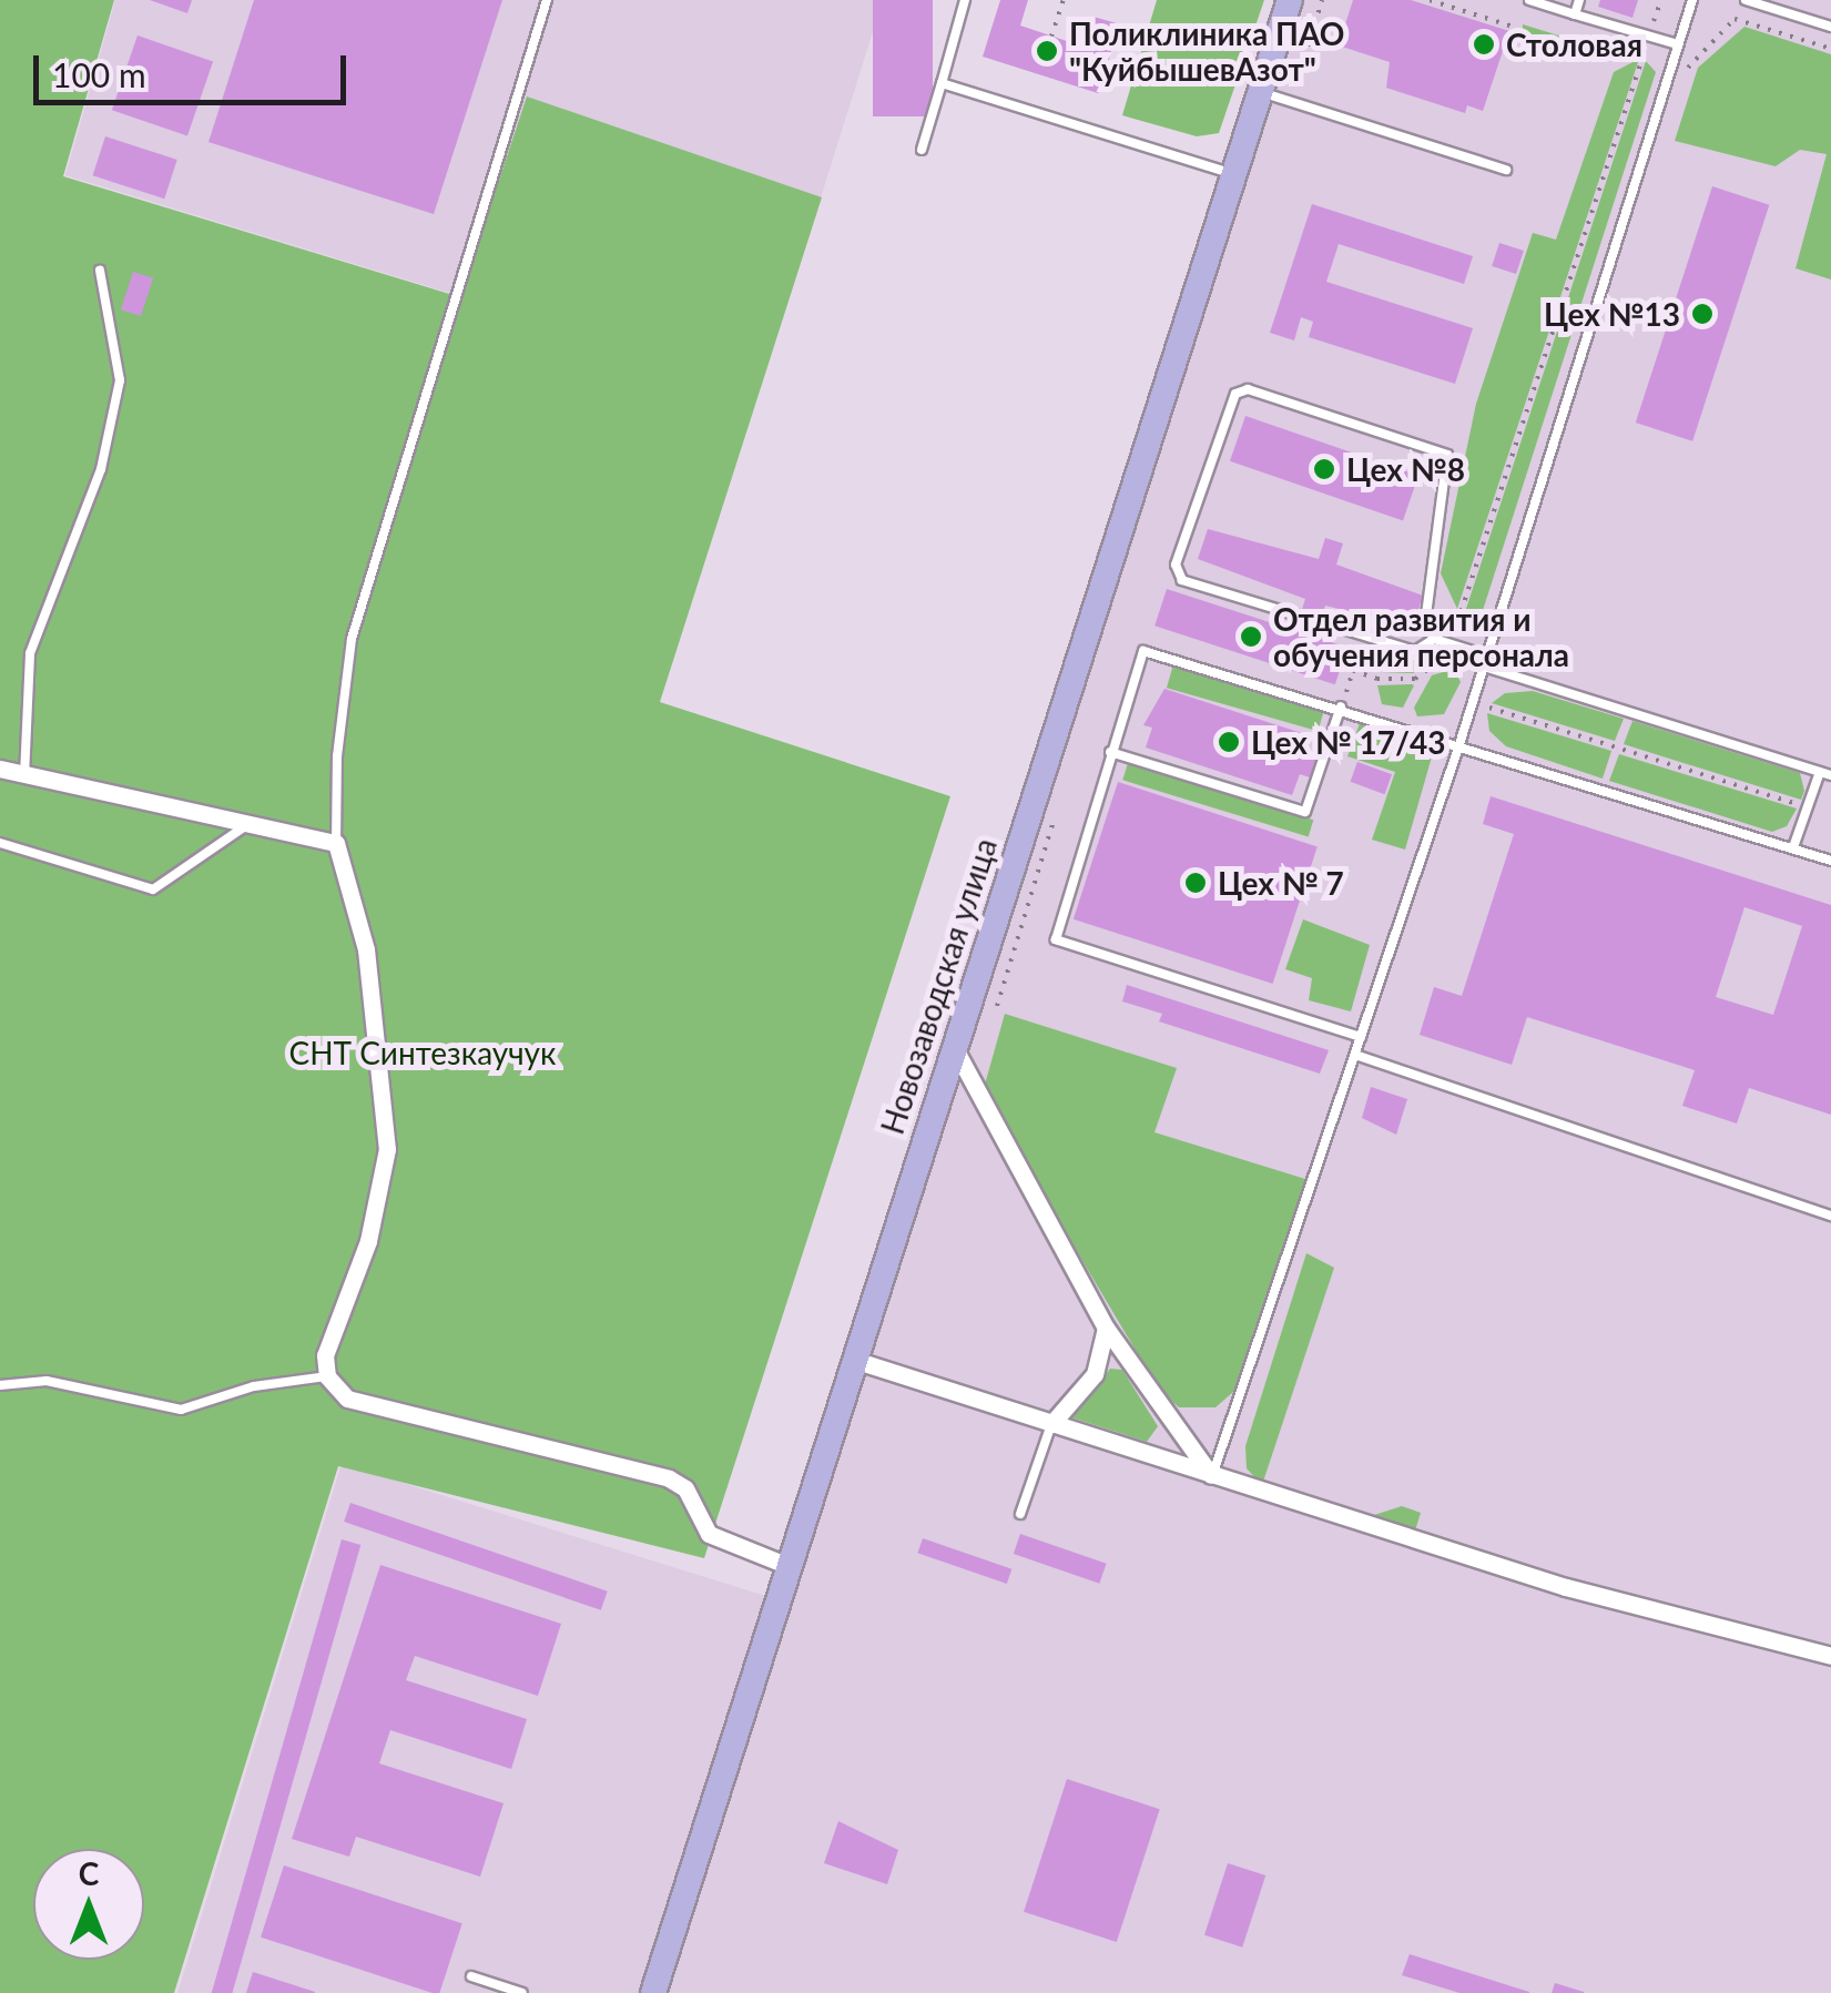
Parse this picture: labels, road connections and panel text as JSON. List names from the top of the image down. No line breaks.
{"streets":{"main road":["Новозаводская улица"]},"parks":["СНТ Синтезкаучук"],"places":["Столовая","Поликлиника ПАО \"КуйбышевАзот\"","Цех №13","Цех №8","Отдел развития и обучения персонала","Цех № 17/43","Цех № 7"],"scale_bar":"100 m","north":"top"}
